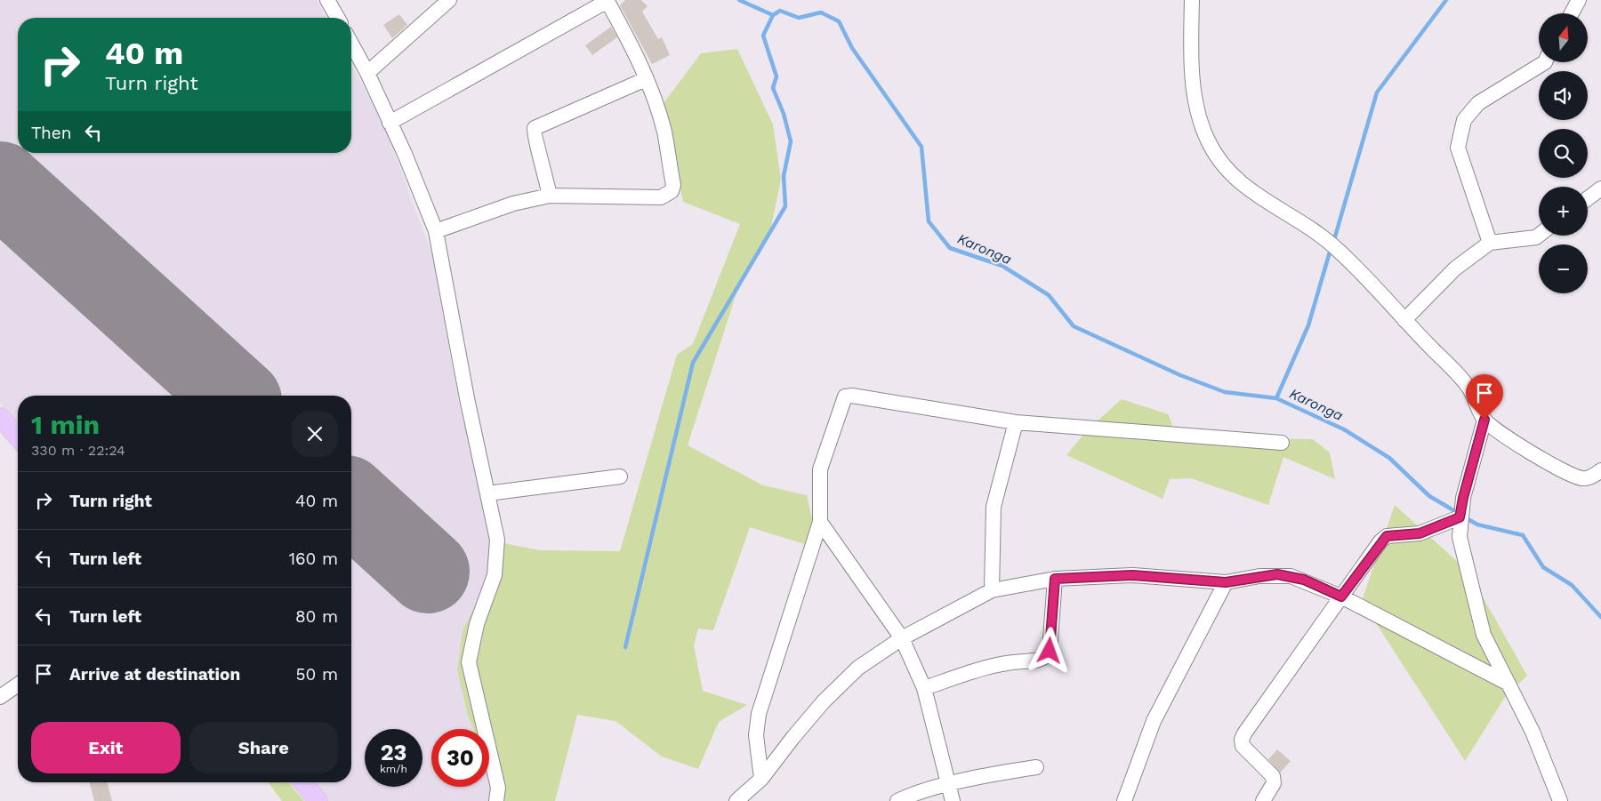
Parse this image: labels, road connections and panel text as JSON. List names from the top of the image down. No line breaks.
{"water":["Karonga"],"north":"top","page":{"map_buttons":["+","−"],"turn":["40 m","Turn right"],"then":"Then","heading":["1 min","330 m · 22:24"],"list":[{"name":"Turn right","value":"40 m"},{"name":"Turn left","value":"160 m"},{"name":"Turn left","value":"80 m"},{"name":"Arrive at destination","value":"50 m"}],"buttons":["Exit","Share"],"speed":"23 km/h","limit":"30"}}
